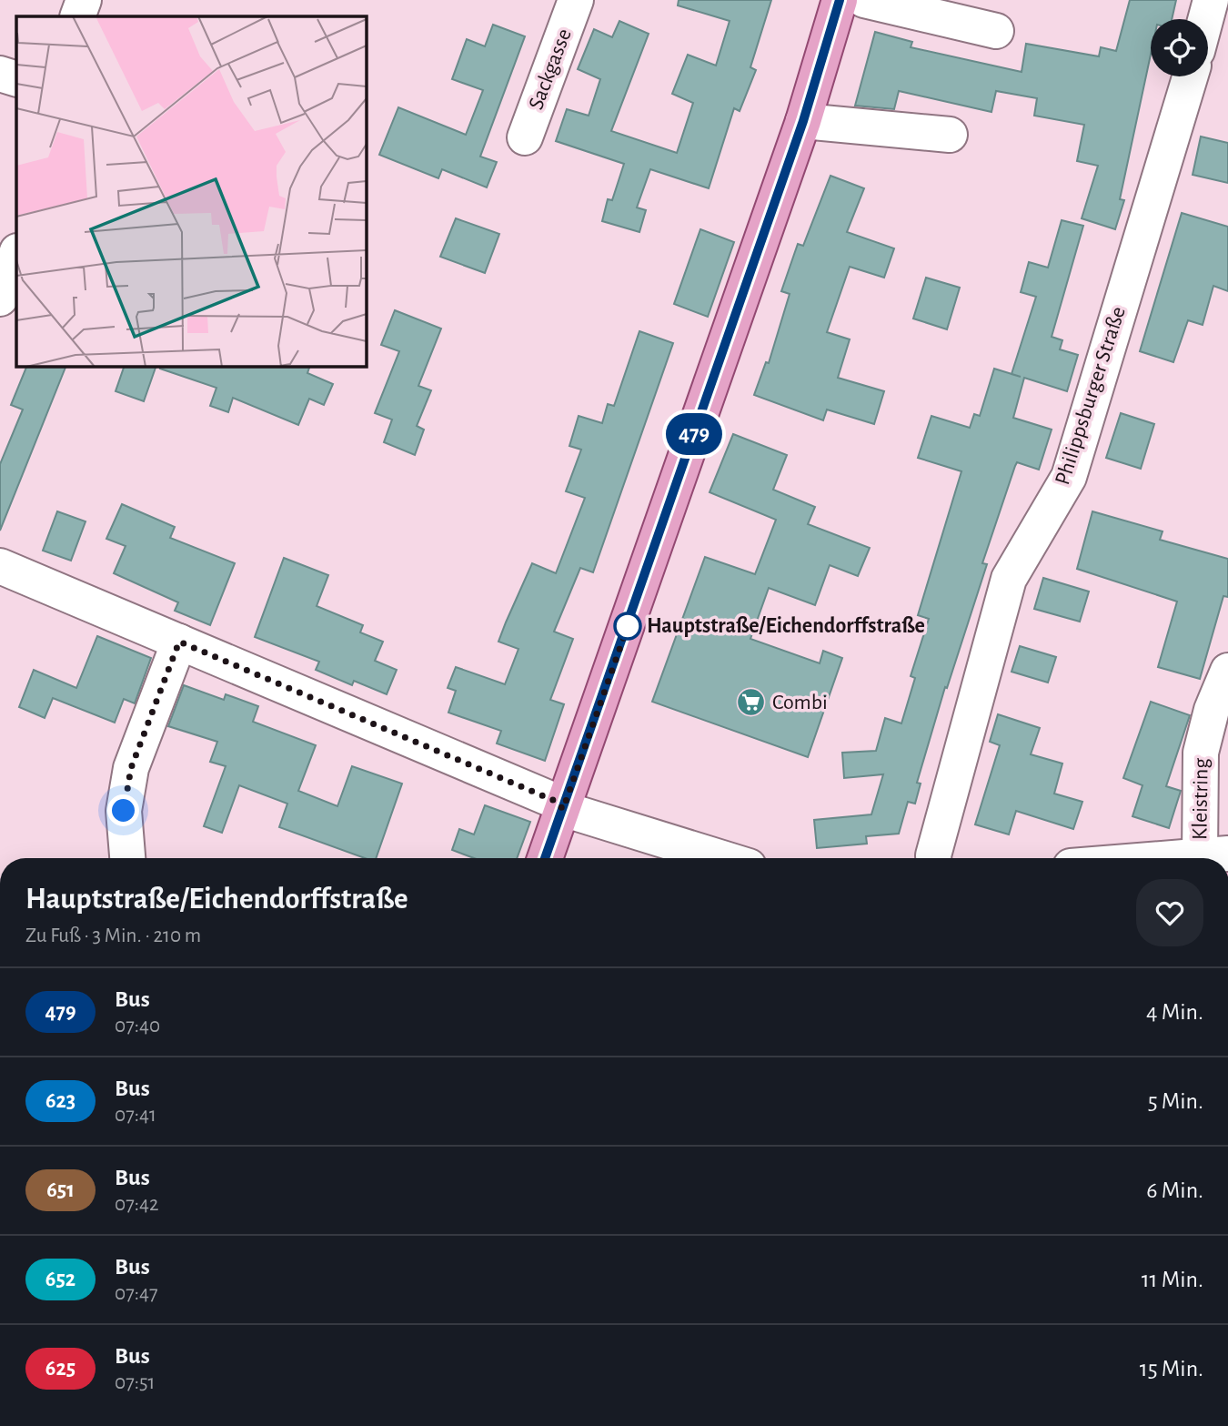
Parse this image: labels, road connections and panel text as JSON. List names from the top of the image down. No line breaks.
{"streets":{"street":["Sackgasse","Philippsburger Straße","Kleistring"]},"places":{"other":["Hauptstraße/Eichendorffstraße"],"supermarket":["Combi"]},"lines":["bus line 479"],"page":{"on_map":"479","heading":["Hauptstraße/Eichendorffstraße","Zu Fuß · 3 Min. · 210 m"],"list":[{"mark":"479","name":"Bus","note":"07:40","value":"4 Min."},{"mark":"623","name":"Bus","note":"07:41","value":"5 Min."},{"mark":"651","name":"Bus","note":"07:42","value":"6 Min."},{"mark":"652","name":"Bus","note":"07:47","value":"11 Min."},{"mark":"625","name":"Bus","note":"07:51","value":"15 Min."}]}}
